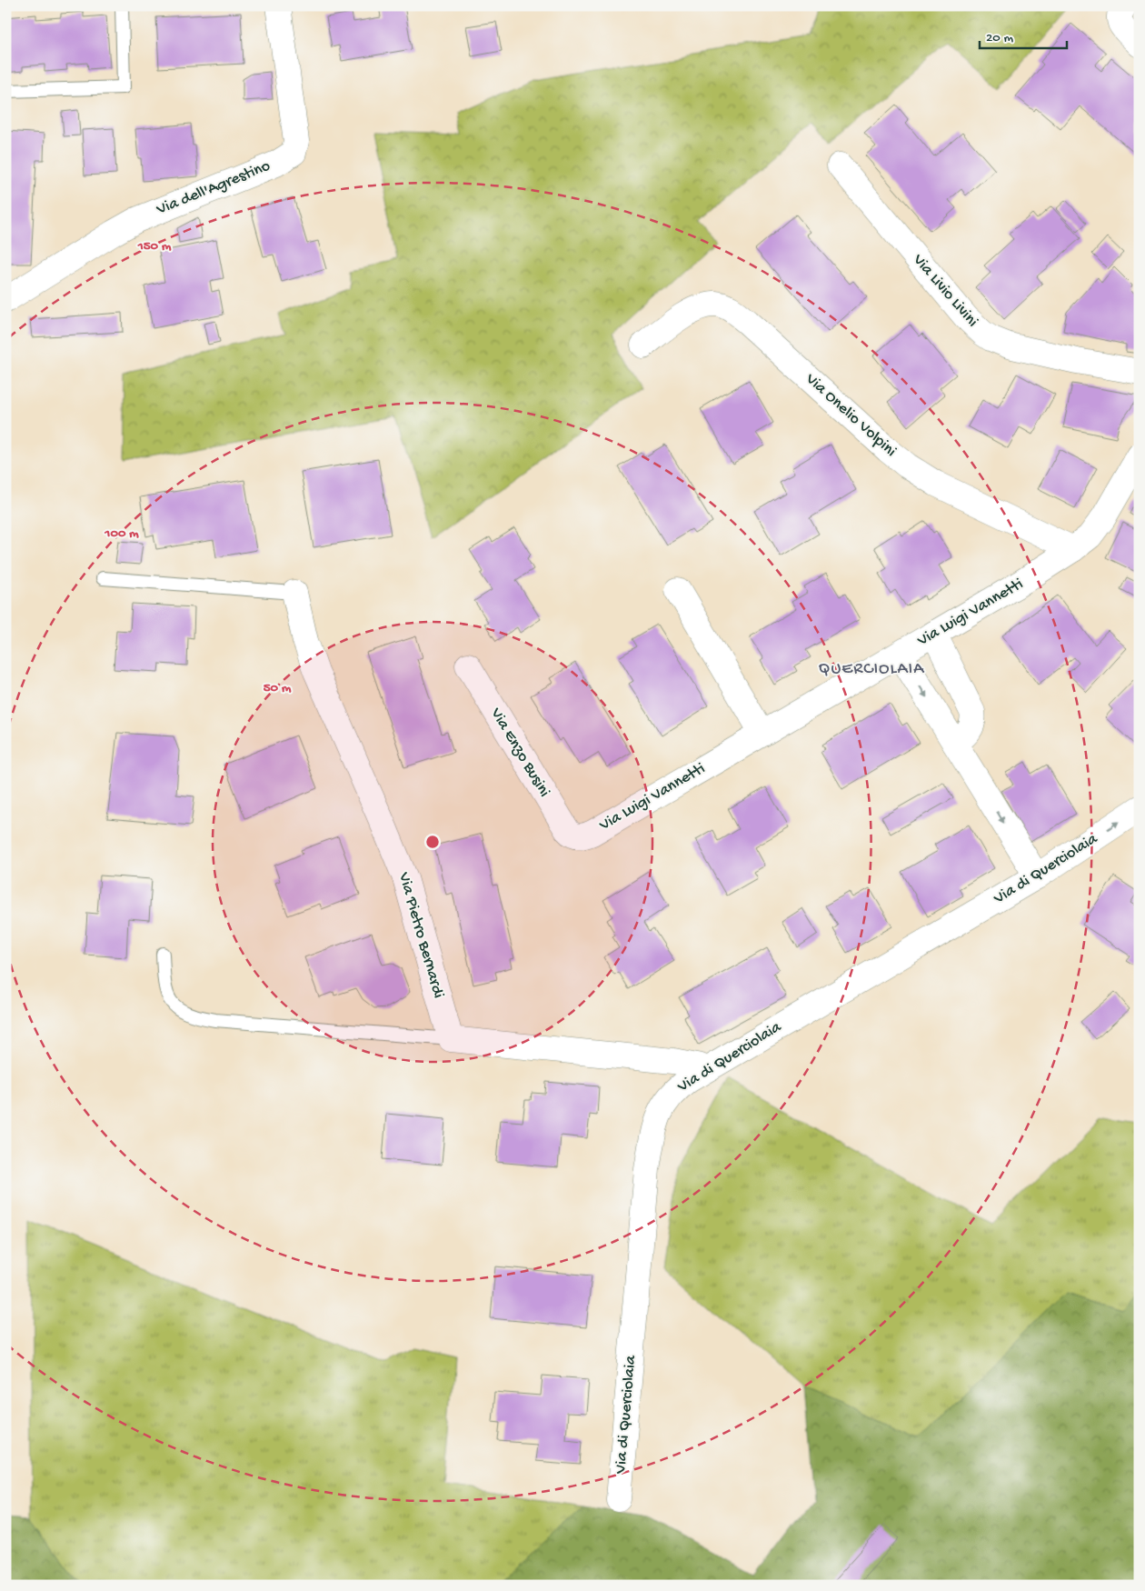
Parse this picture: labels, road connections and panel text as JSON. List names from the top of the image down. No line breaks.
{"streets":{"street":["Via dell'Agrestino","Via Livio Livini","Via Onelio Volpini","Via Luigi Vannetti","Via Enzo Busini","Via di Querciolaia","Via Pietro Bernardi"]},"crossings":[["Via Onelio Volpini","Via Luigi Vannetti"],["Via Luigi Vannetti","Via Enzo Busini"]],"districts":["QUERCIOLAIA"],"scale_bar":"20 m","rings":["150 m","100 m","50 m"]}
